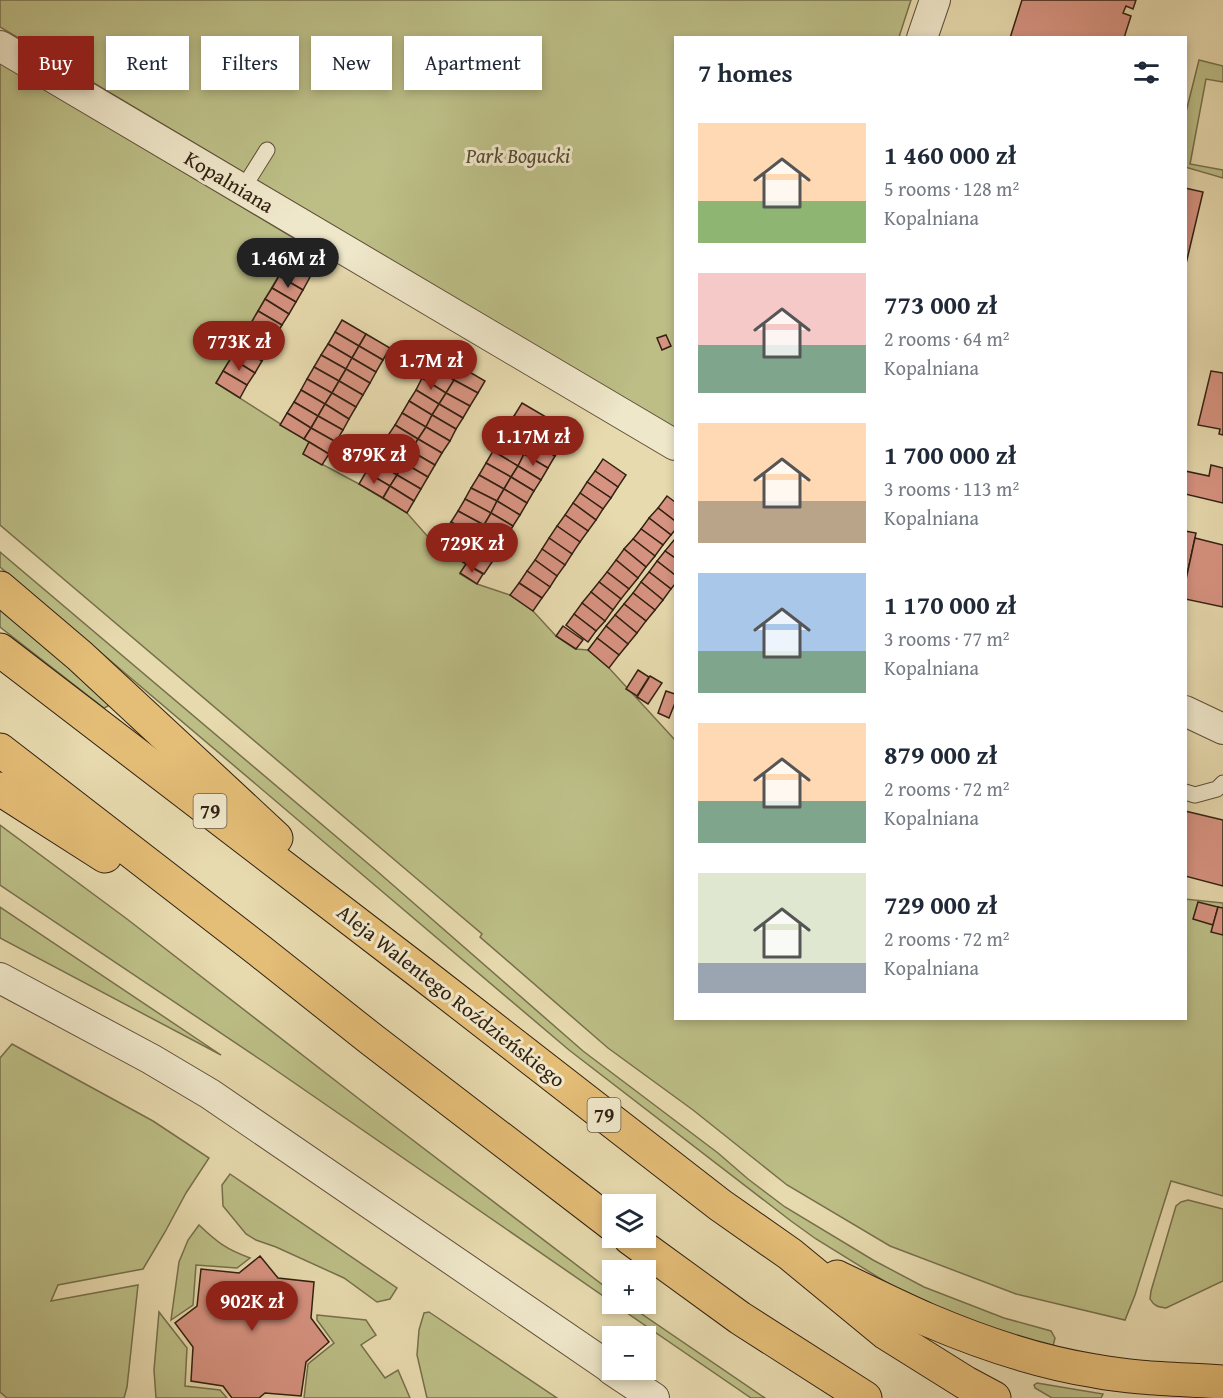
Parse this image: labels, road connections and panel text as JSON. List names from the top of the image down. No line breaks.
{"streets":{"main road":["79","Aleja Walentego Roździeńskiego"],"street":["Kopalniana"]},"parks":["Park Bogucki"],"page":{"chip":["Buy","Rent","Filters","New","Apartment"],"heading":"7 homes","list":[{"name":"1 460 000 zł","note":"5 rooms · 128 m² · Kopalniana"},{"name":"773 000 zł","note":"2 rooms · 64 m² · Kopalniana"},{"name":"1 700 000 zł","note":"3 rooms · 113 m² · Kopalniana"},{"name":"1 170 000 zł","note":"3 rooms · 77 m² · Kopalniana"},{"name":"879 000 zł","note":"2 rooms · 72 m² · Kopalniana"},{"name":"729 000 zł","note":"2 rooms · 72 m² · Kopalniana"}],"price":["1.46M zł","773K zł","1.7M zł","1.17M zł","879K zł","729K zł","902K zł"],"map_buttons":["+","−"]}}
